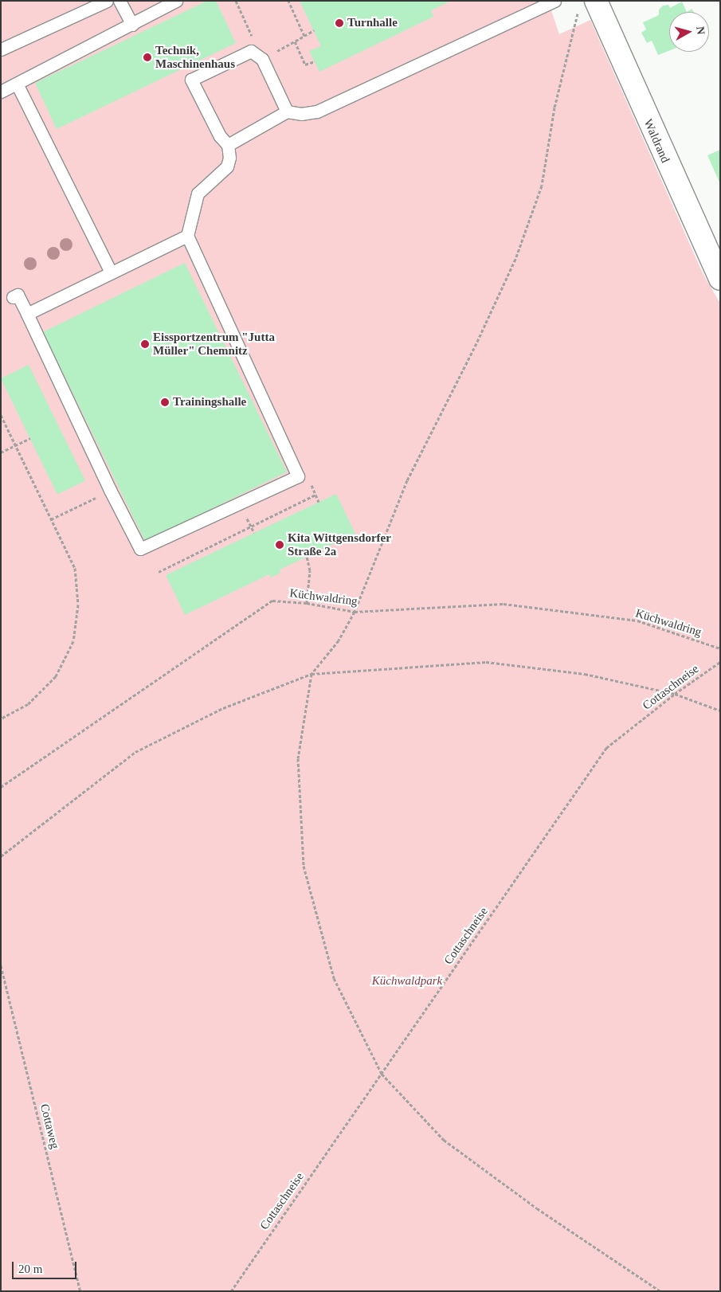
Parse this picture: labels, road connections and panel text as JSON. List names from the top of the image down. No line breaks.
{"streets":{"street":["Waldrand"],"path":["Küchwaldring","Cottaschneise","Cottaweg"]},"parks":["Küchwaldpark"],"places":["Turnhalle","Technik, Maschinenhaus","Eissportzentrum \"Jutta Müller\" Chemnitz","Trainingshalle","Kita Wittgensdorfer Straße 2a"],"scale_bar":"20 m","north":"right"}
